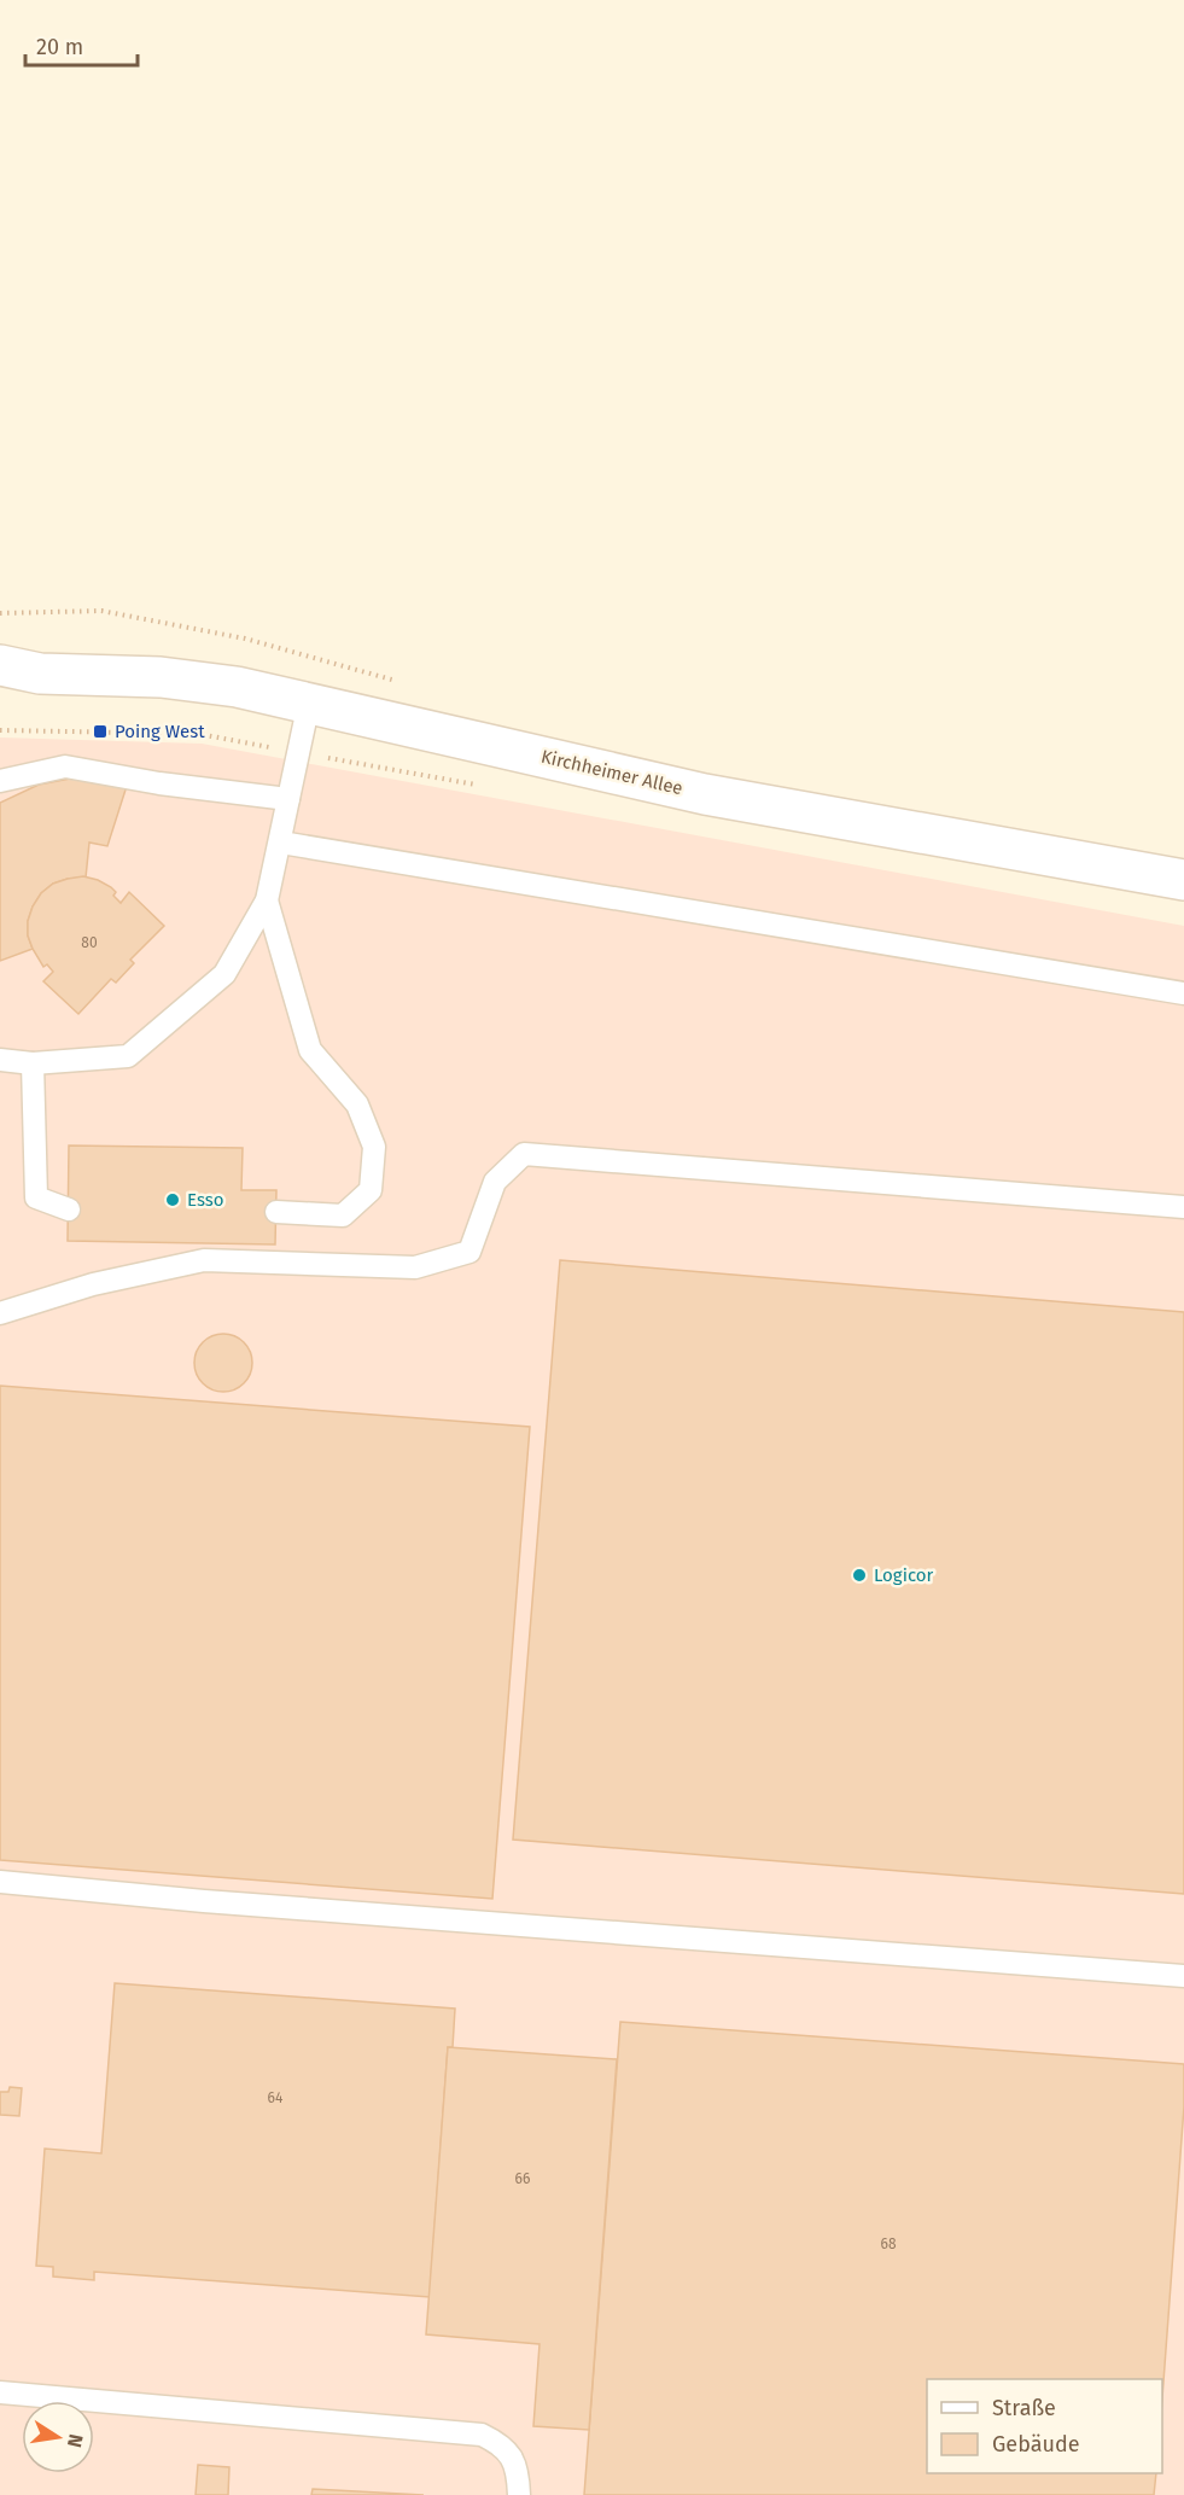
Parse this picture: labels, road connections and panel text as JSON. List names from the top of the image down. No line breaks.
{"streets":{"street":["Kirchheimer Allee"]},"places":{"transit":["Poing West"],"other":["Esso","Logicor"]},"house_numbers":["80","64","66","68"],"legend":["Straße","Gebäude"],"scale_bar":"20 m","north":"right"}
